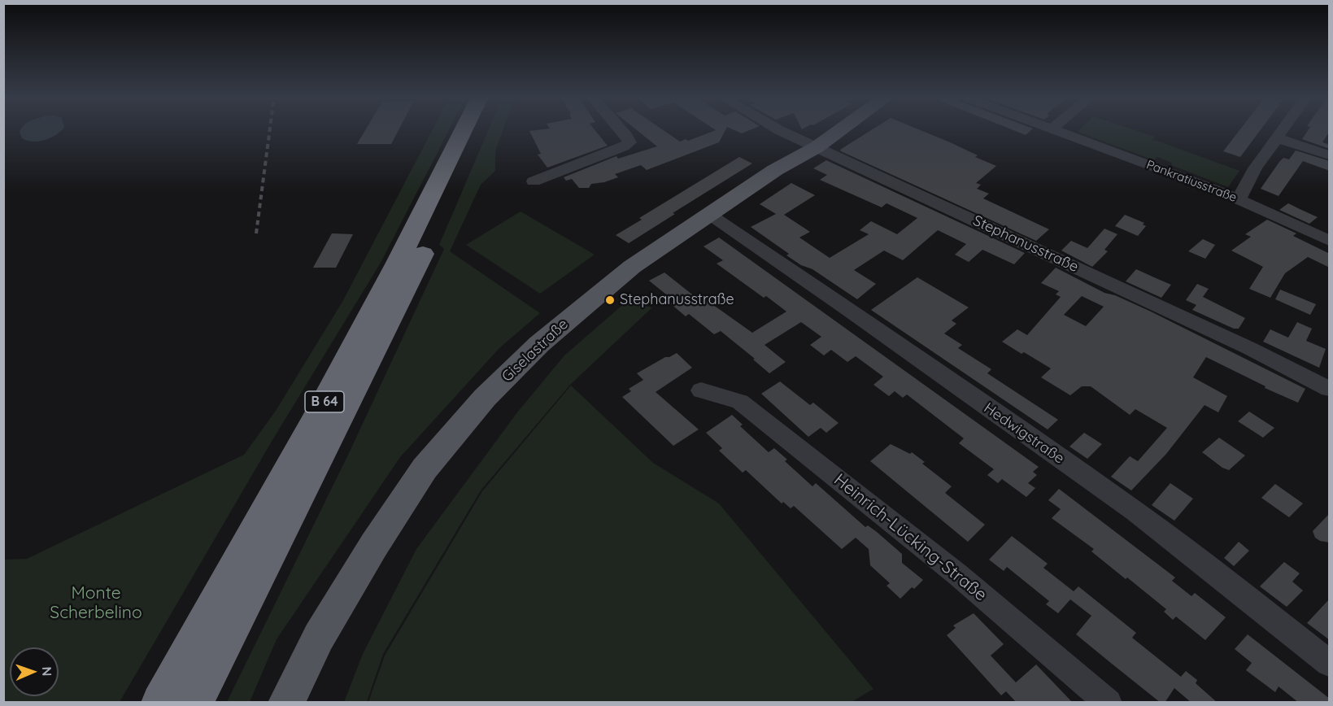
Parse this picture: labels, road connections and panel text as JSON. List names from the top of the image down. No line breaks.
{"streets":{"highway":["B 64"],"main road":["Giselastraße"],"street":["Pankratiusstraße","Stephanusstraße","Hedwigstraße","Heinrich-Lücking-Straße"]},"crossings":[["Stephanusstraße","Giselastraße"],["Giselastraße","Hedwigstraße"]],"parks":["Monte Scherbelino"],"places":["Stephanusstraße"],"north":"right"}
